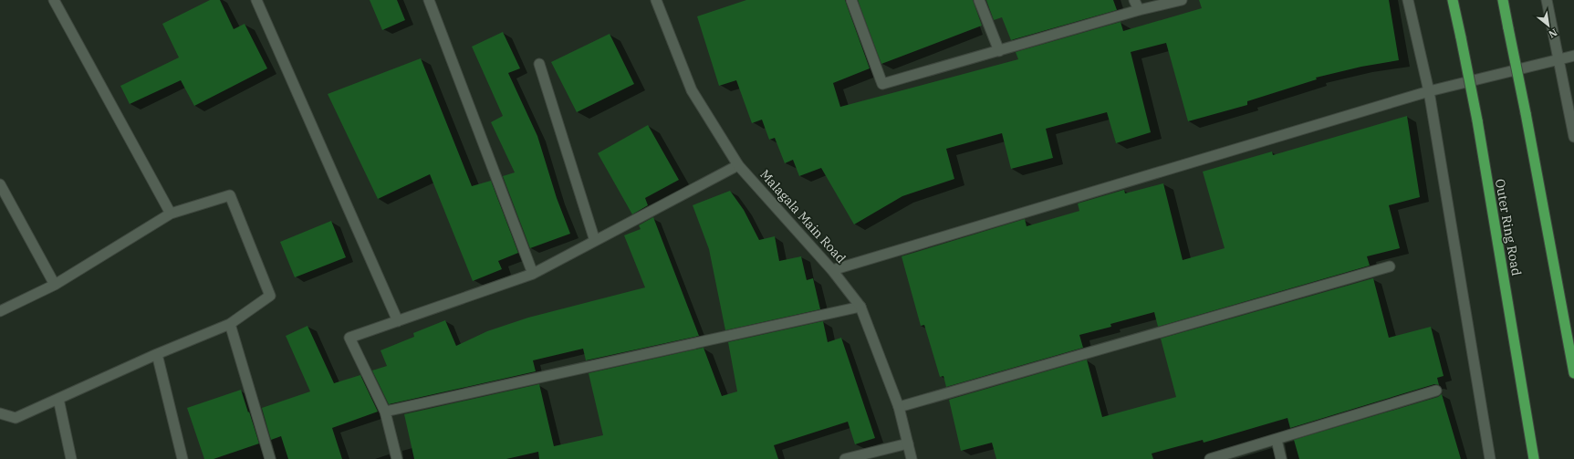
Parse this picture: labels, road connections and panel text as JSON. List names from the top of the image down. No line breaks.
{"streets":{"highway":["Outer Ring Road"],"street":["Malagala Main Road"]},"north":"bottom right"}
